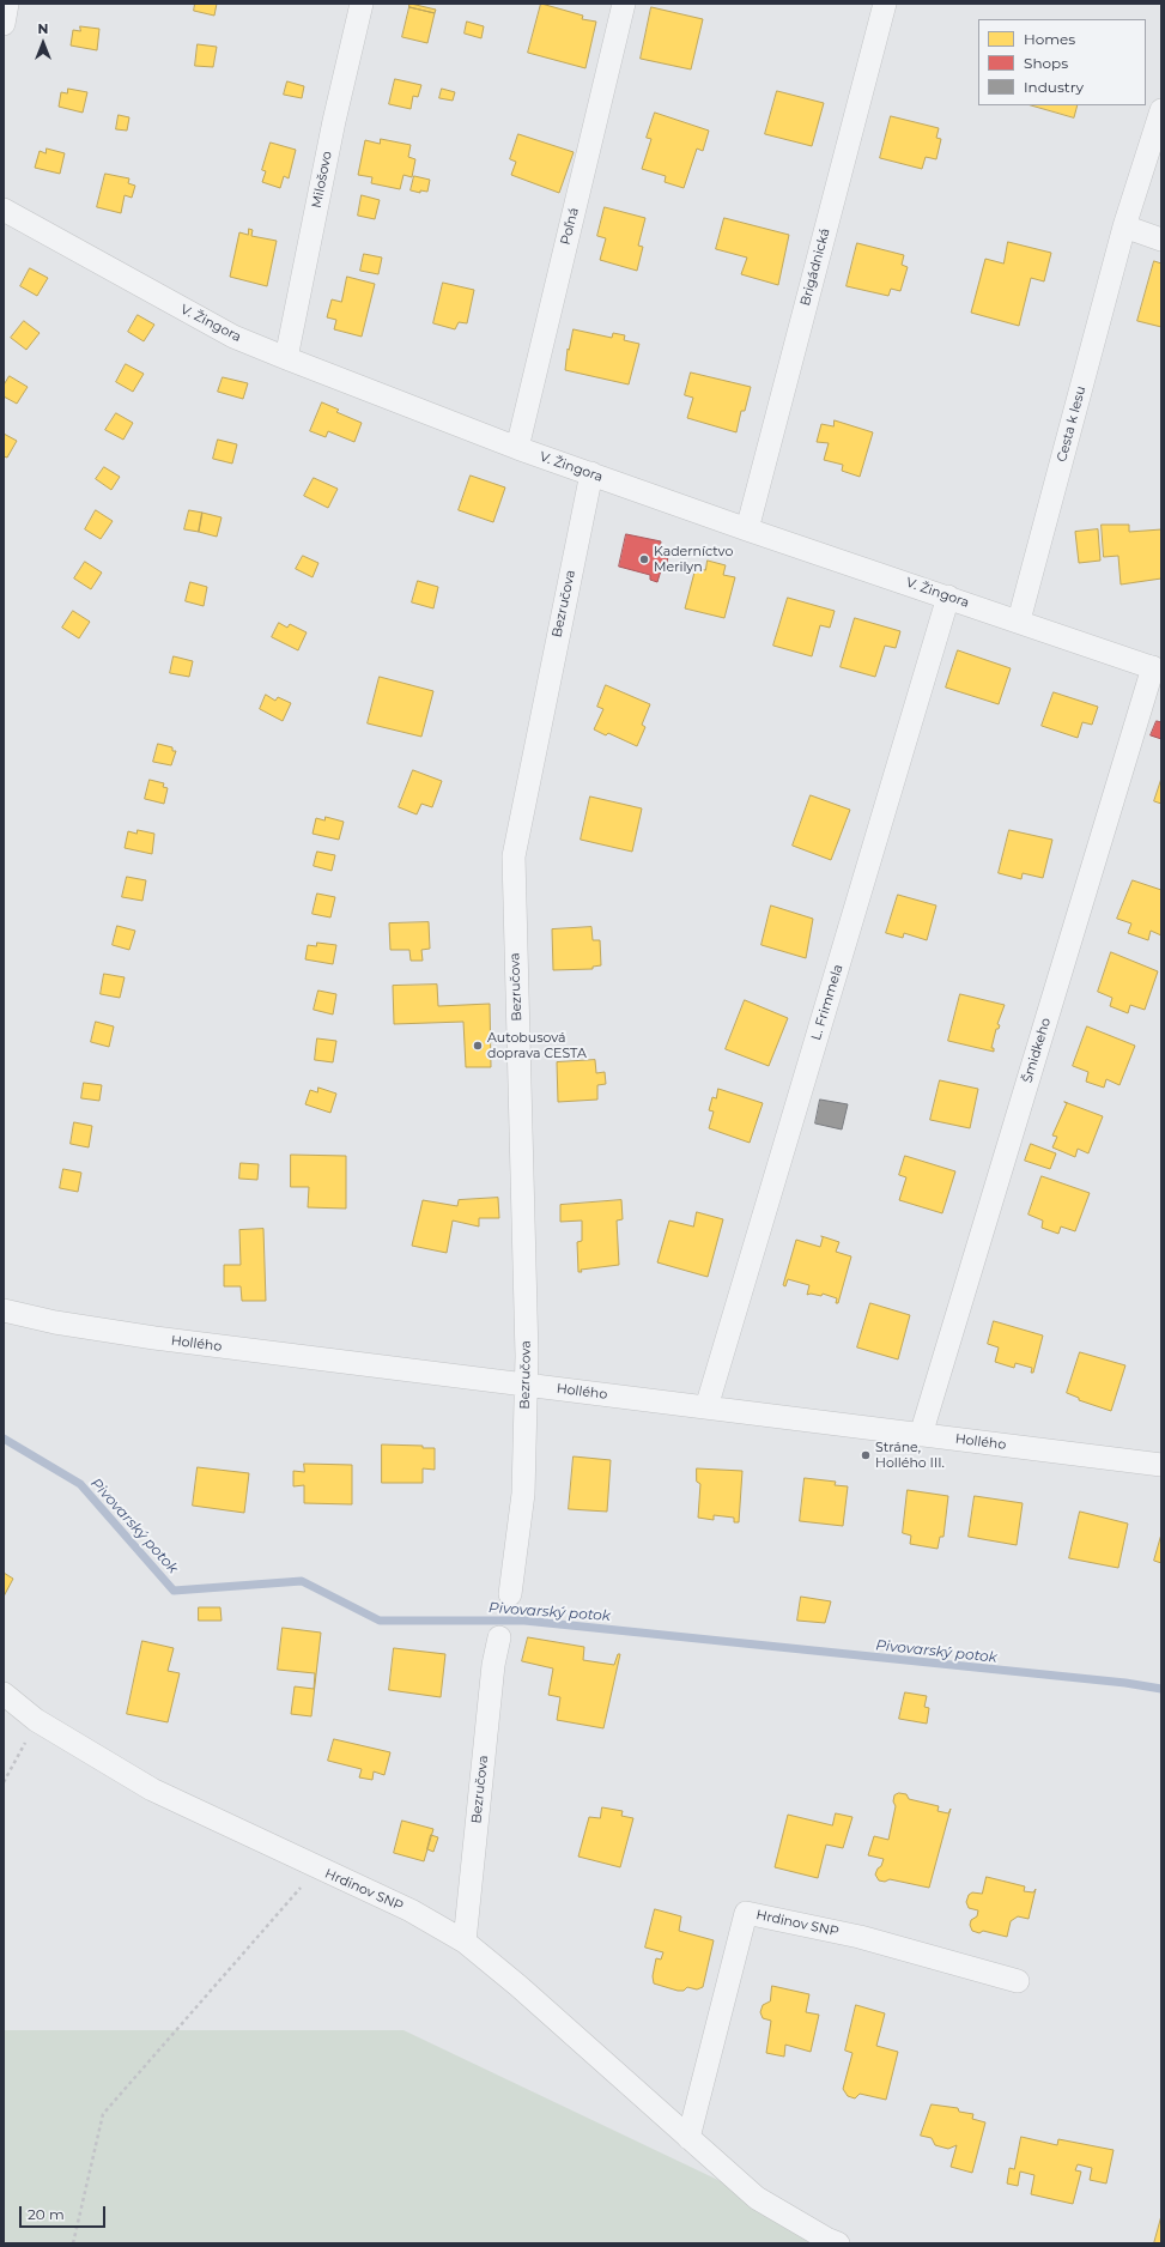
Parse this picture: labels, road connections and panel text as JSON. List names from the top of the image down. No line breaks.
{"streets":{"street":["Milošovo","Poľná","Brigádnická","V. Žingora","Cesta k lesu","Bezručova","L. Frimmela","Šmidkeho","Hollého","Hrdinov SNP"]},"crossings":[["Milošovo","V. Žingora"],["Poľná","V. Žingora"],["Brigádnická","V. Žingora"],["V. Žingora","Cesta k lesu"],["V. Žingora","Bezručova"],["V. Žingora","L. Frimmela"],["V. Žingora","Šmidkeho"],["Bezručova","Hollého"],["Bezručova","Hrdinov SNP"],["L. Frimmela","Hollého"],["Šmidkeho","Hollého"]],"water":["Pivovarský potok"],"places":["Kaderníctvo Merilyn","Autobusová doprava CESTA","Stráne, Hollého III."],"legend":["Homes","Shops","Industry"],"scale_bar":"20 m","north":"top"}
